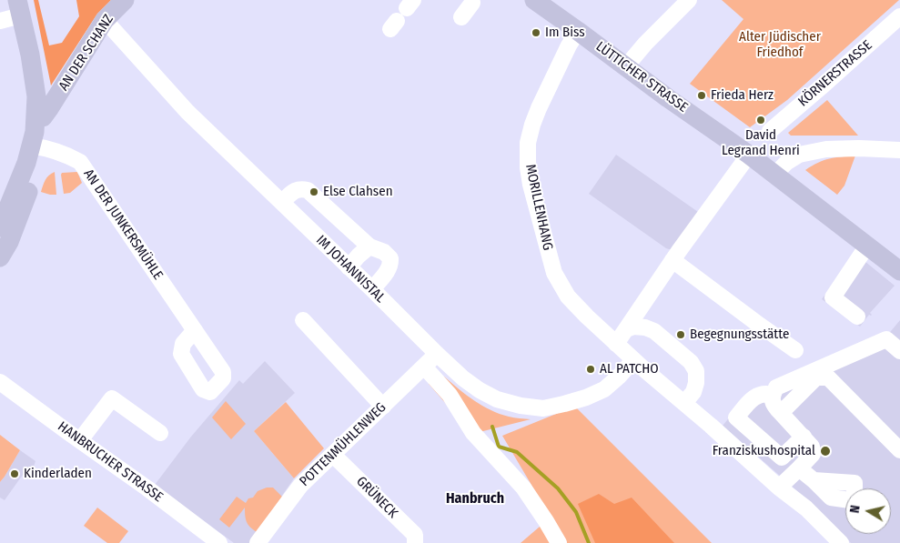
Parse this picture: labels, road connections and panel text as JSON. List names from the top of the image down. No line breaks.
{"streets":{"main road":["AN DER SCHANZ","LÜTTICHER STRASSE"],"street":["KÖRNERSTRASSE","MORILLENHANG","AN DER JUNKERSMÜHLE","IM JOHANNISTAL","POTTENMÜHLENWEG","HANBRUCHER STRASSE","GRÜNECK"]},"crossings":[["AN DER SCHANZ","AN DER JUNKERSMÜHLE"],["AN DER SCHANZ","IM JOHANNISTAL"],["LÜTTICHER STRASSE","MORILLENHANG"],["MORILLENHANG","IM JOHANNISTAL"],["IM JOHANNISTAL","POTTENMÜHLENWEG"],["POTTENMÜHLENWEG","GRÜNECK"]],"districts":["Hanbruch"],"parks":["Alter Jüdischer Friedhof"],"places":["Im Biss","Frieda Herz","David Legrand Henri","Else Clahsen","Begegnungsstätte","AL PATCHO","Franziskushospital","Kinderladen"],"north":"left"}
